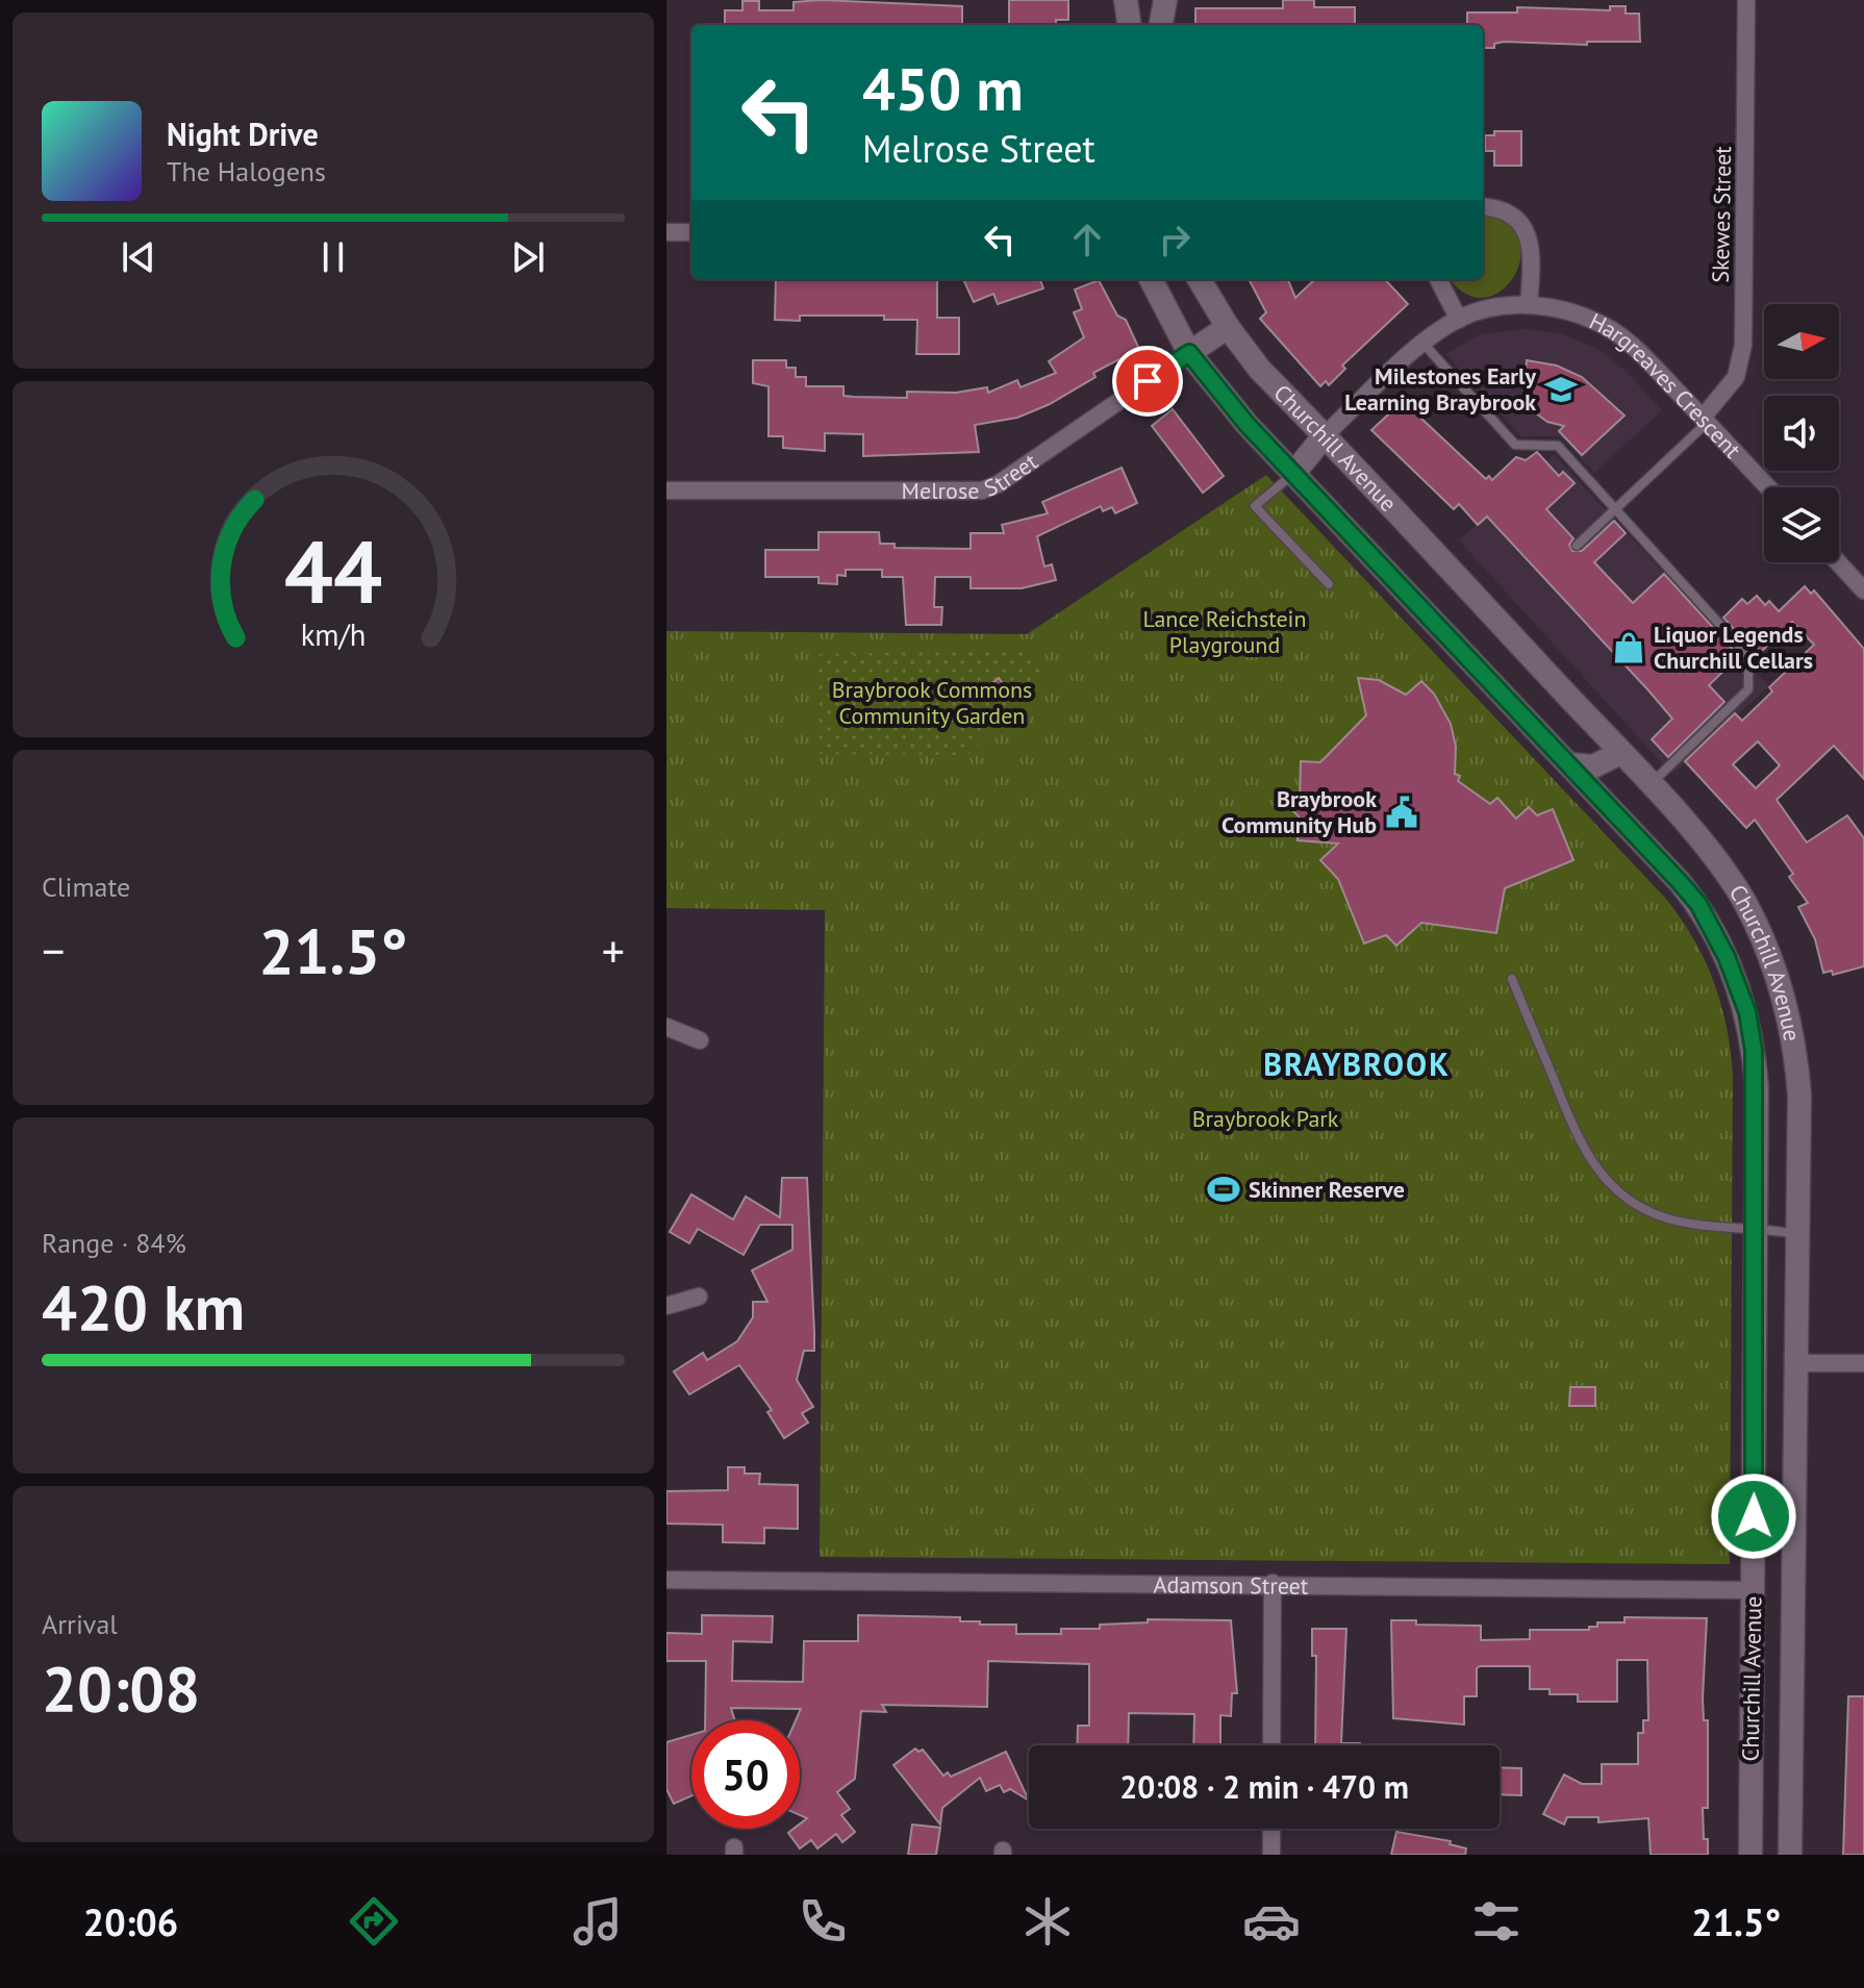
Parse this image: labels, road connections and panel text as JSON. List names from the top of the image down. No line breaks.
{"streets":{"main road":["Hargreaves Crescent","Churchill Avenue","Melrose Street","Adamson Street"],"street":["Skewes Street"]},"crossings":[["Skewes Street","Hargreaves Crescent"],["Hargreaves Crescent","Churchill Avenue"],["Churchill Avenue","Melrose Street"],["Churchill Avenue","Adamson Street"]],"districts":["BRAYBROOK"],"parks":["Lance Reichstein Playground","Braybrook Commons Community Garden","Braybrook Park"],"places":{"school or university":["Milestones Early Learning Braybrook"],"shop":["Liquor Legends Churchill Cellars"],"public building":["Braybrook Community Hub"],"sports":["Skinner Reserve"]},"north":"right","page":{"turn":["450 m","Melrose Street"],"song":["Night Drive","The Halogens"],"tile":["Climate",["Range · 84%","420 km"],["Arrival","20:08"]],"heat":["−","21.5°","+"],"limit":"50","trip":"20:08 · 2 min · 470 m","tabs":["20:06","21.5°"],"gauge":["44","km/h"]}}
